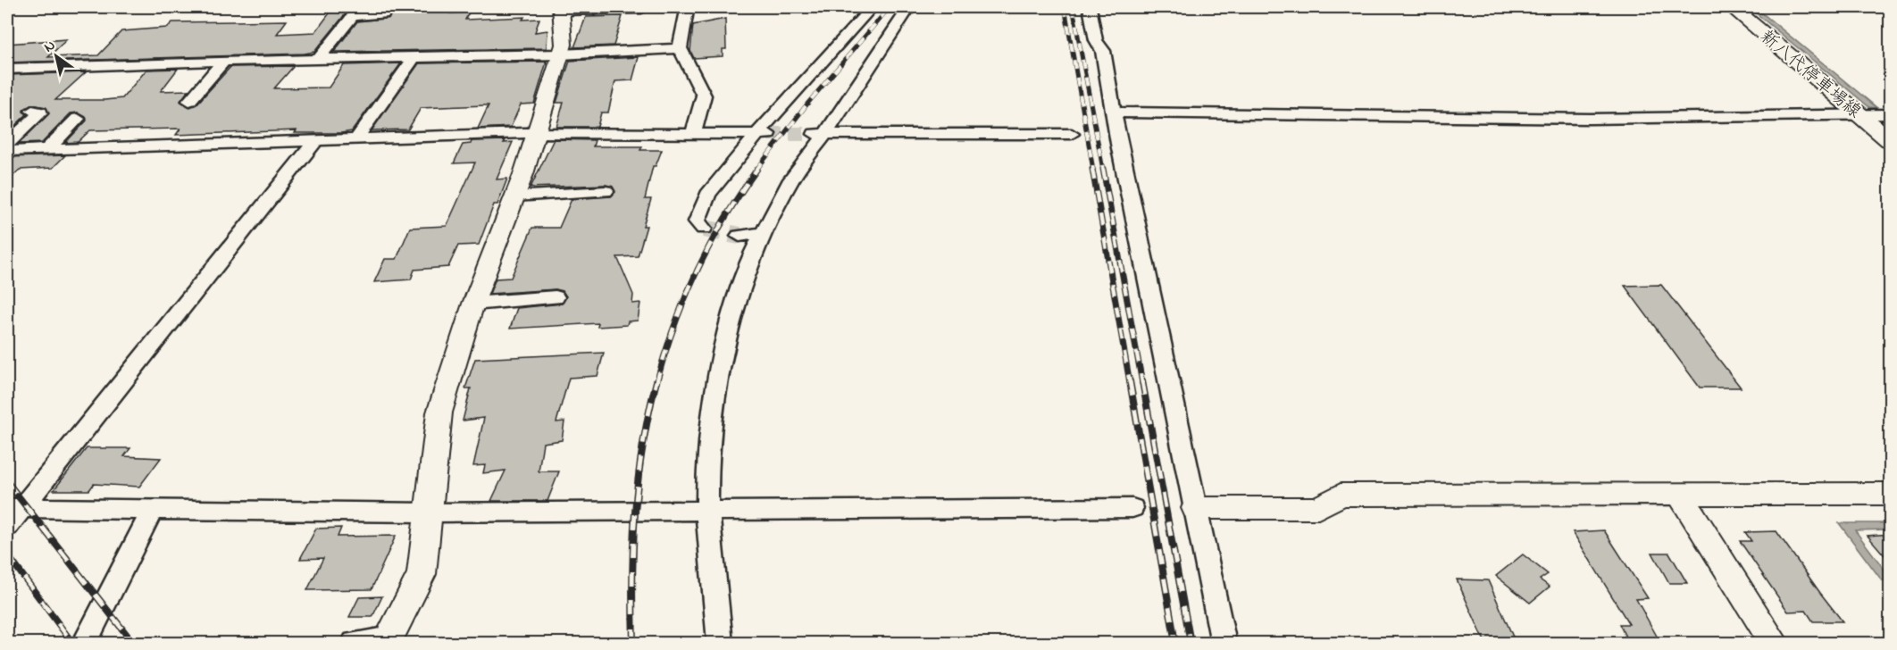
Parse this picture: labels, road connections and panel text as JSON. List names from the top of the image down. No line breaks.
{"streets":{"main road":["新八代停車場線"]},"north":"top left"}
